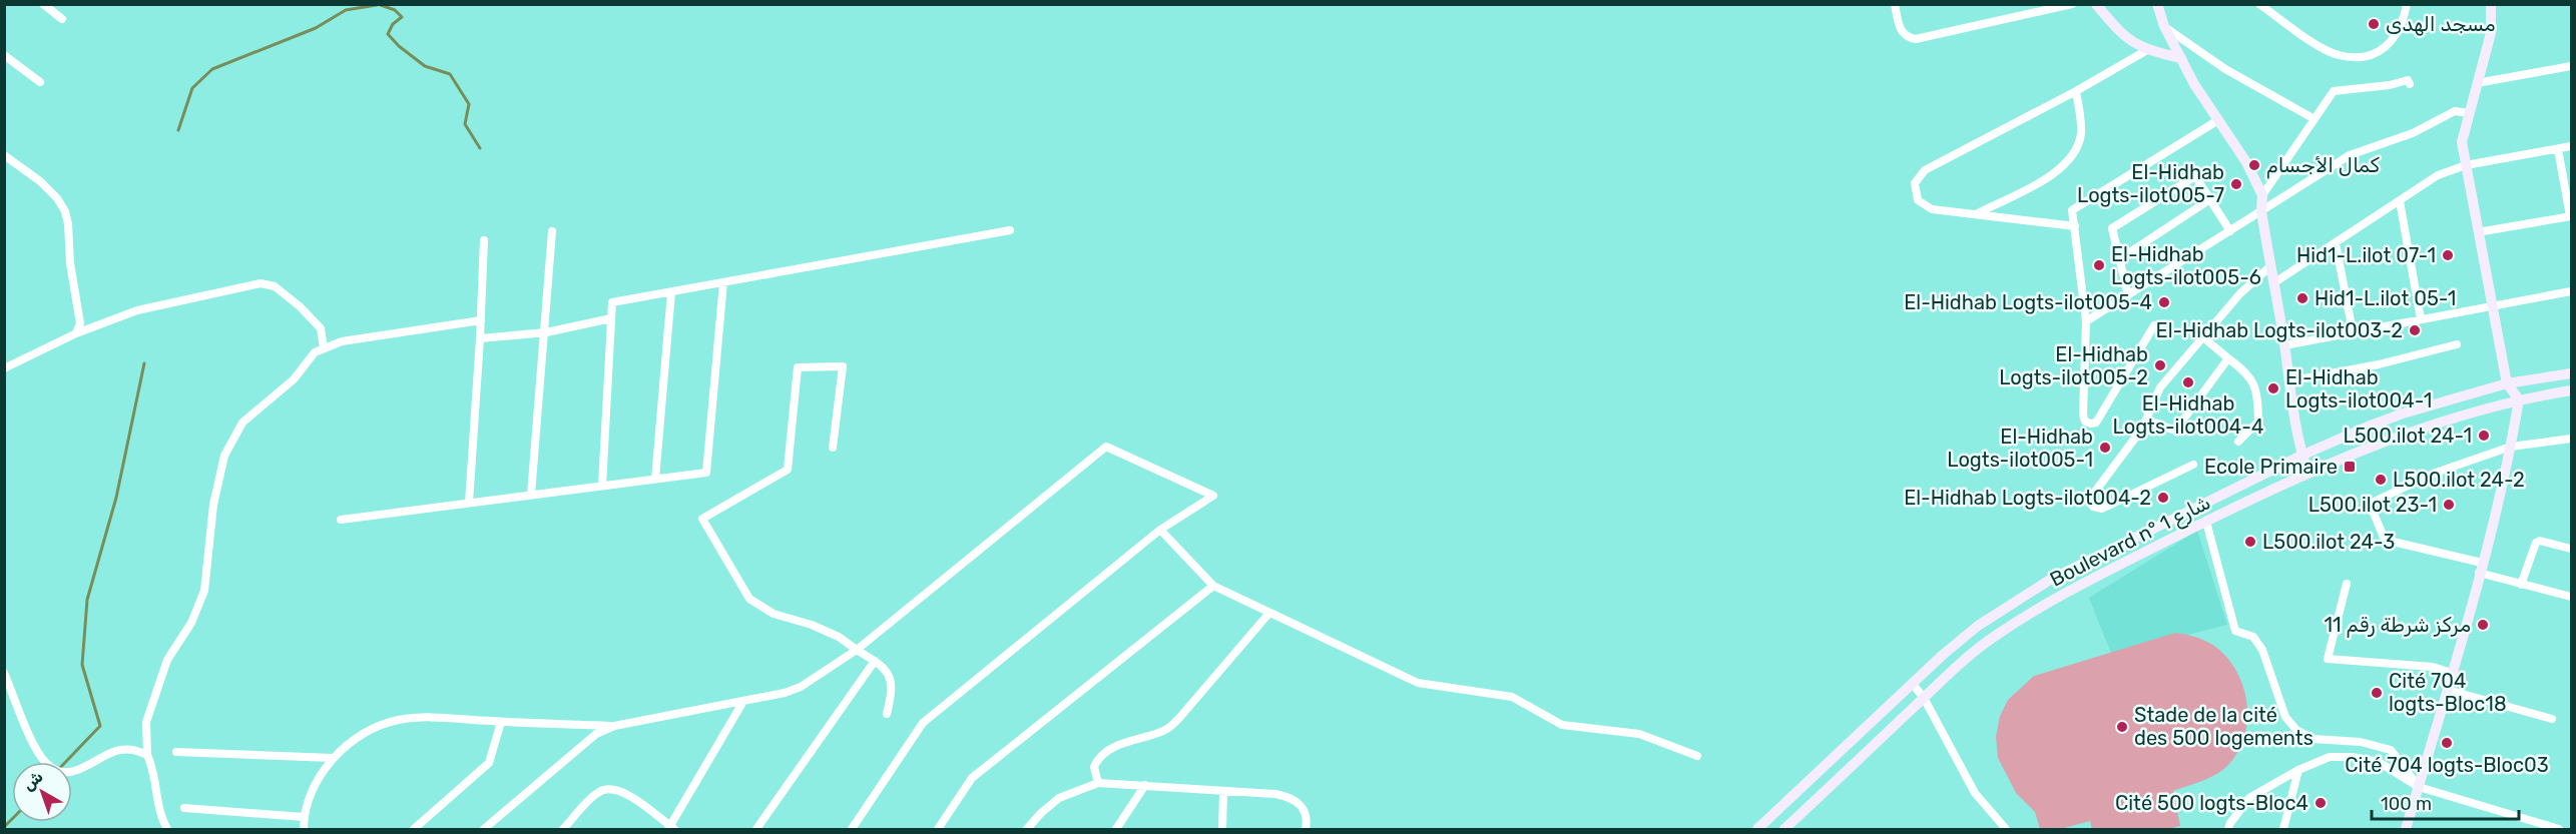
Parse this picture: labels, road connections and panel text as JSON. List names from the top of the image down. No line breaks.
{"streets":{"main road":["Boulevard n° شارع 1"]},"places":{"other":["مسجد الهدى","كمال الأجسام","El-Hidhab Logts-ilot005-7","Hid1-L.ilot 07-1","El-Hidhab Logts-ilot005-6","Hid1-L.ilot 05-1","El-Hidhab Logts-ilot005-4","El-Hidhab Logts-ilot003-2","El-Hidhab Logts-ilot005-2","El-Hidhab Logts-ilot004-4","El-Hidhab Logts-ilot004-1","L500.ilot 24-1","El-Hidhab Logts-ilot005-1","L500.ilot 24-2","El-Hidhab Logts-ilot004-2","L500.ilot 23-1","L500.ilot 24-3","مركز شرطة رقم 11","Cité 704 logts-Bloc18","Stade de la cité des 500 logements","Cité 704 logts-Bloc03","Cité 500 logts-Bloc4"],"transit":["Ecole Primaire"]},"scale_bar":"100 m","north":"top left"}
